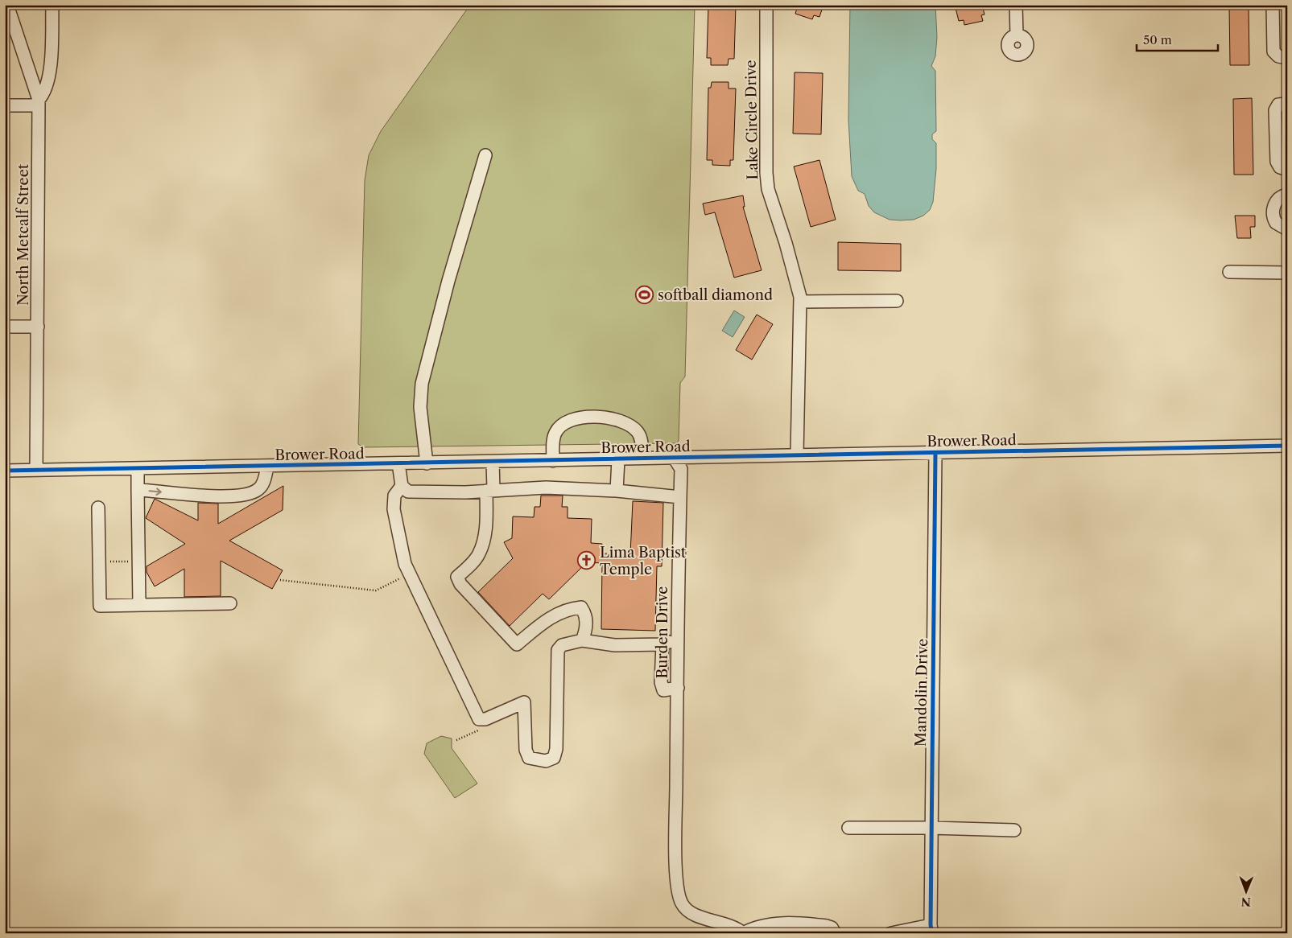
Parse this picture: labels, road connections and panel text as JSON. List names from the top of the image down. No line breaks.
{"streets":{"street":["Lake Circle Drive","North Metcalf Street","Brower Road","Burden Drive","Mandolin Drive"]},"crossings":[["Lake Circle Drive","Brower Road"],["North Metcalf Street","Brower Road"],["Brower Road","Burden Drive"],["Brower Road","Mandolin Drive"]],"places":{"sports":["softball diamond"],"church":["Lima Baptist Temple"]},"scale_bar":"50 m","north":"bottom"}
